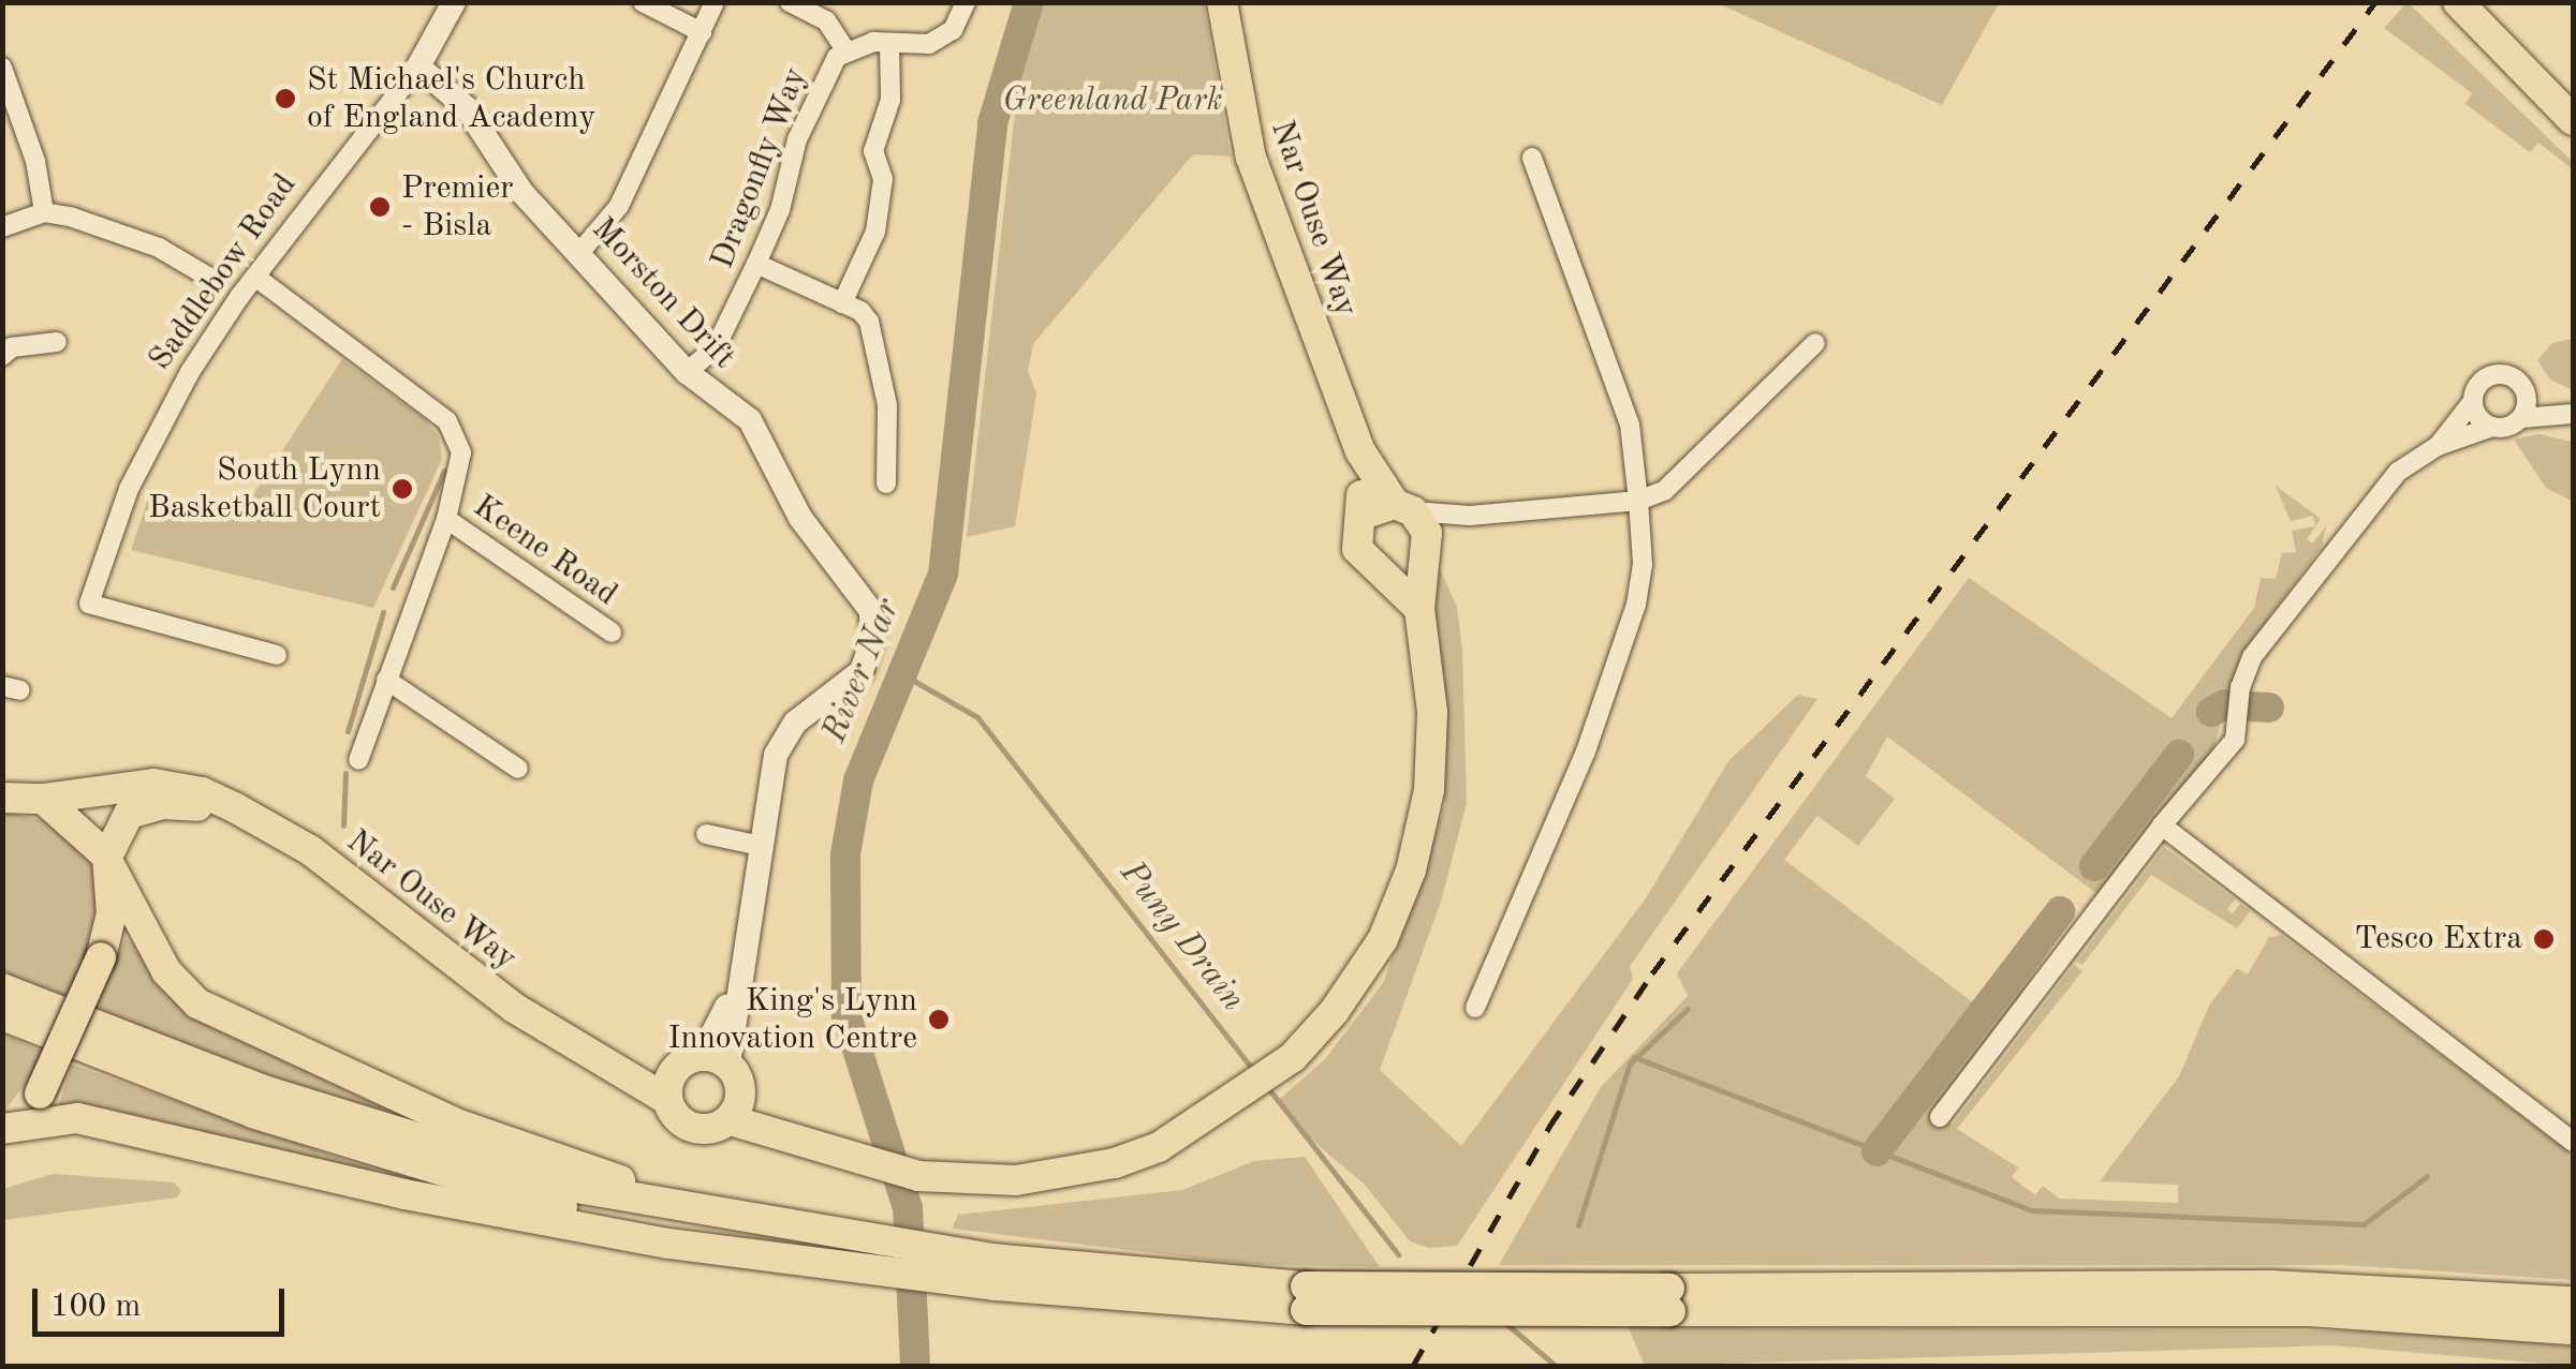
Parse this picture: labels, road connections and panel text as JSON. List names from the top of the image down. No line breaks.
{"streets":{"main road":["Nar Ouse Way"],"street":["Dragonfly Way","Saddlebow Road","Morston Drift","Keene Road"]},"crossings":[["Dragonfly Way","Morston Drift"],["Nar Ouse Way","Morston Drift"],["Saddlebow Road","Morston Drift"]],"water":["River Nar","Puny Drain"],"parks":["Greenland Park"],"places":["St Michael's Church of England Academy","Premier - Bisla","South Lynn Basketball Court","Tesco Extra","King's Lynn Innovation Centre"],"scale_bar":"100 m"}
